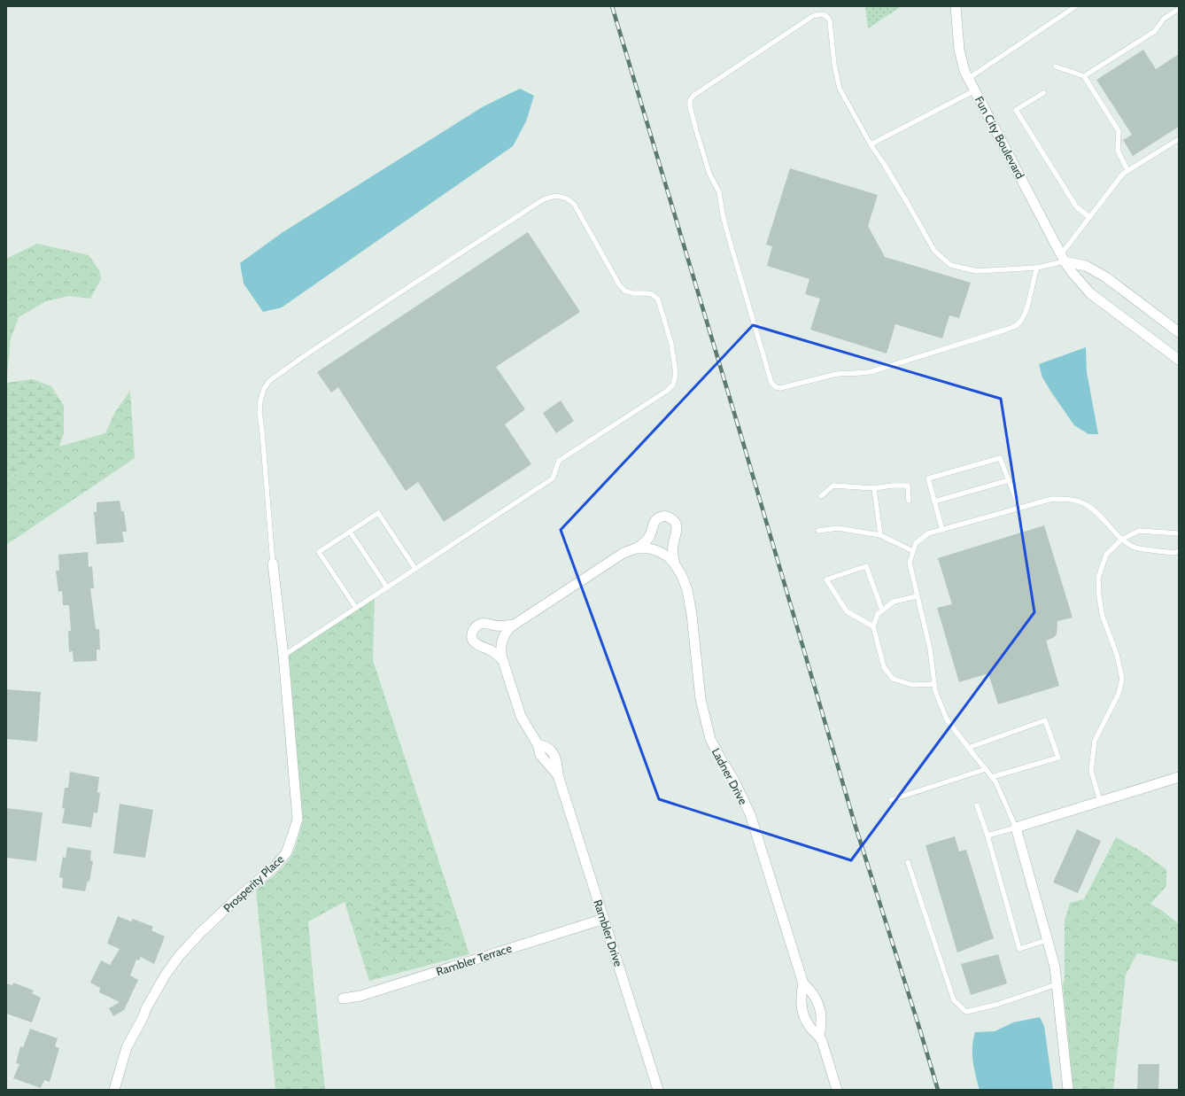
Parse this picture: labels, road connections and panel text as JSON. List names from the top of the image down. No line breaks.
{"streets":{"street":["Fun City Boulevard","Ladner Drive","Prosperity Place","Rambler Drive","Rambler Terrace"]},"crossings":[["Ladner Drive","Rambler Drive"],["Rambler Drive","Rambler Terrace"]]}
